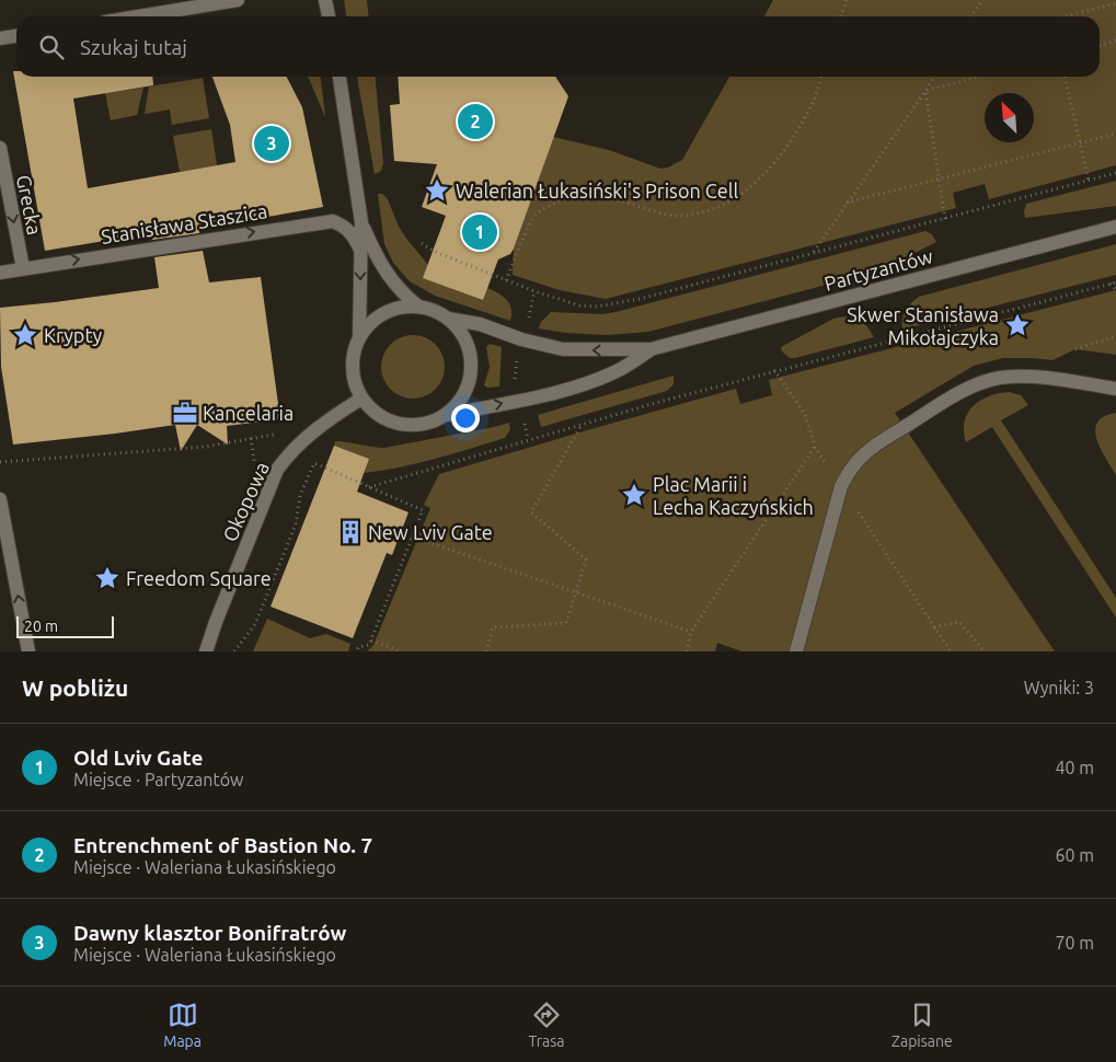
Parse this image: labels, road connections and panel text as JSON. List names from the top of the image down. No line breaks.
{"streets":{"street":["Grecka","Stanisława Staszica","Partyzantów","Okopowa"]},"crossings":[["Grecka","Stanisława Staszica"],["Partyzantów","Okopowa"]],"one_way":["Grecka","Stanisława Staszica"],"places":{"place":["Walerian Łukasiński's Prison Cell","Skwer Stanisława Mikołajczyka","Krypty","Plac Marii i Lecha Kaczyńskich","Freedom Square"],"office":["Kancelaria"],"building":["New Lviv Gate"]},"scale_bar":"20 m","north":"top left","page":{"search":"Szukaj tutaj","pins":["2","3","1"],"scale":"20 m","heading":["W pobliżu","Wyniki: 3"],"list":[{"mark":"1","name":"Old Lviv Gate","note":"Miejsce · Partyzantów","value":"40 m"},{"mark":"2","name":"Entrenchment of Bastion No. 7","note":"Miejsce · Waleriana Łukasińskiego","value":"60 m"},{"mark":"3","name":"Dawny klasztor Bonifratrów","note":"Miejsce · Waleriana Łukasińskiego","value":"70 m"}],"nav":["Mapa","Trasa","Zapisane"]}}
